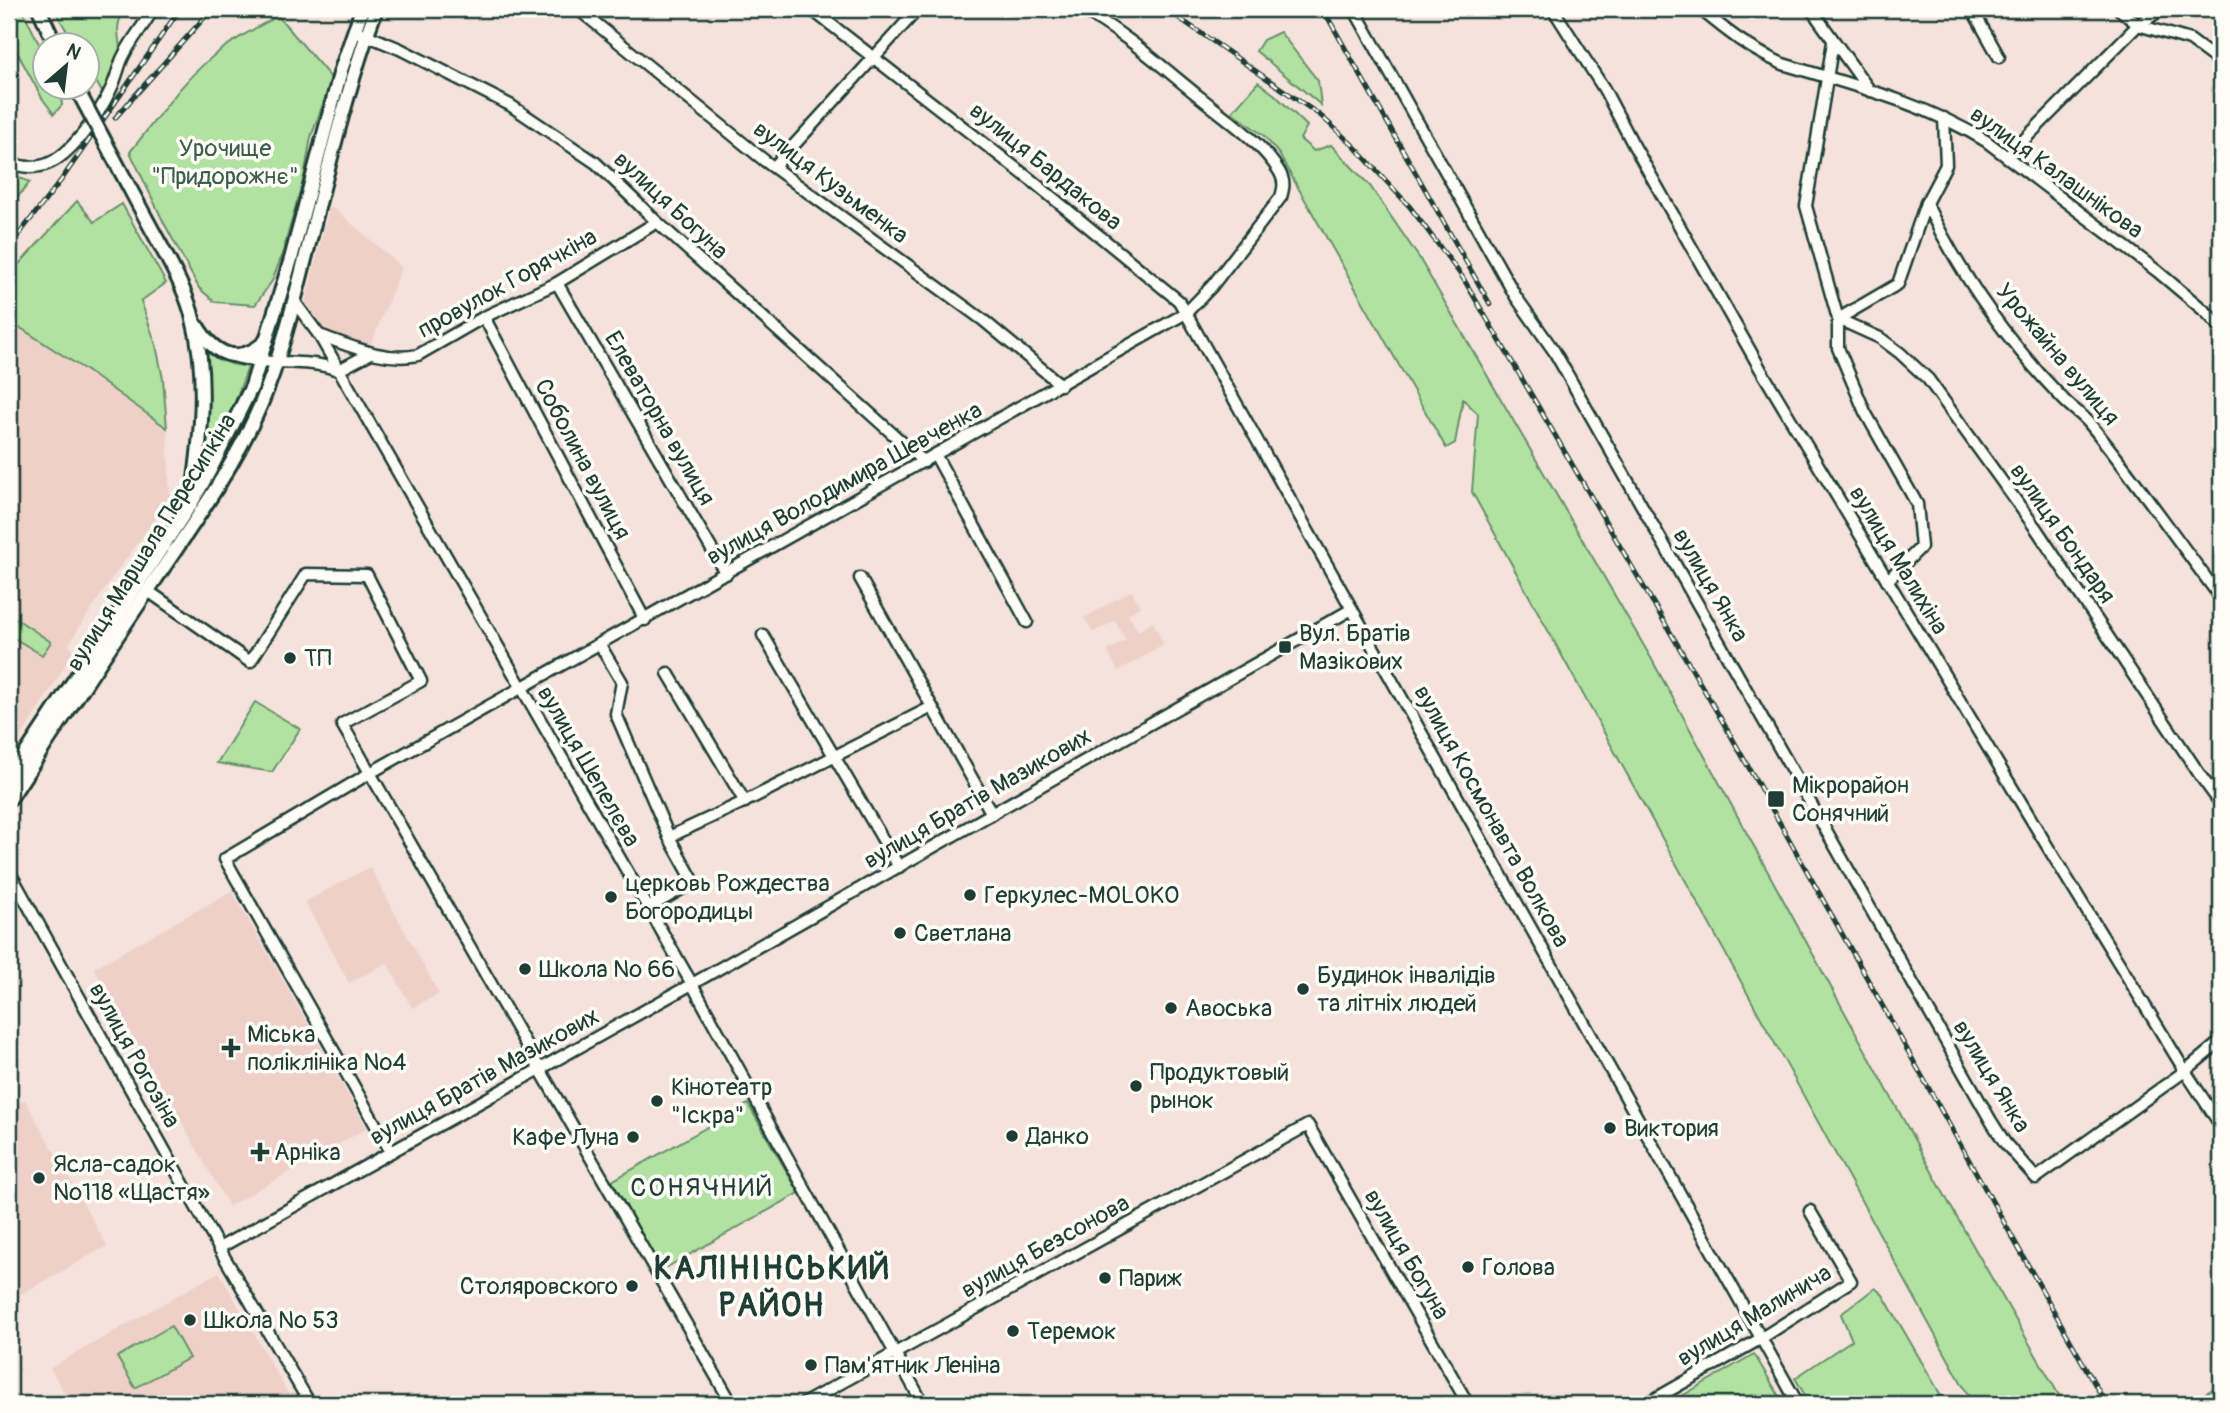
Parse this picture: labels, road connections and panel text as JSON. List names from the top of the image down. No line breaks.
{"streets":{"main road":["вулиця Маршала Пересипкіна"],"street":["вулиця Бардакова","вулиця Калашнікова","вулиця Кузьменка","вулиця Богуна","провулок Горячкіна","Урожайна вулиця","Елеваторна вулиця","Соболина вулиця","вулиця Володимира Шевченка","вулиця Бондаря","вулиця Малихіна","вулиця Янка","вулиця Шепелєва","вулиця Братів Мазикових","вулиця Космонавта Волкова","вулиця Рогозіна","вулиця Безсонова","вулиця Малинича"]},"crossings":[["вулиця Бардакова","вулиця Володимира Шевченка"],["вулиця Бардакова","вулиця Космонавта Волкова"],["вулиця Кузьменка","вулиця Володимира Шевченка"],["вулиця Богуна","провулок Горячкіна"],["вулиця Богуна","вулиця Володимира Шевченка"],["вулиця Богуна","вулиця Маршала Пересипкіна"],["вулиця Богуна","вулиця Безсонова"],["провулок Горячкіна","Елеваторна вулиця"],["провулок Горячкіна","Соболина вулиця"],["провулок Горячкіна","вулиця Шепелєва"],["Елеваторна вулиця","вулиця Володимира Шевченка"],["Соболина вулиця","вулиця Володимира Шевченка"],["вулиця Володимира Шевченка","вулиця Шепелєва"],["вулиця Володимира Шевченка","вулиця Братів Мазикових"],["вулиця Володимира Шевченка","вулиця Космонавта Волкова"],["вулиця Маршала Пересипкіна","вулиця Шепелєва"],["вулиця Малихіна","вулиця Янка"],["вулиця Шепелєва","вулиця Братів Мазикових"],["вулиця Шепелєва","вулиця Безсонова"],["вулиця Братів Мазикових","вулиця Космонавта Волкова"],["вулиця Братів Мазикових","вулиця Рогозіна"],["вулиця Космонавта Волкова","вулиця Малинича"]],"districts":["СОНЯЧНИЙ","КАЛІНІНСЬКИЙ РАЙОН"],"parks":["Урочище \"Придорожнє\""],"places":{"transit":["Вул. Братів Мазікових","Мікрорайон Сонячний"],"other":["ТП","Геркулес-MOLOKO","церковь Рождества Богородицы","Светлана","Школа № 66","Будинок інвалідів та літніх людей","Авоська","Продуктовый рынок","Кінотеатр \"Іскра\"","Виктория","Данко","Кафе Луна","Ясла-садок №118 «Щастя»","Голова","Париж","Столяровского","Школа № 53","Теремок","Пам'ятник Леніна"],"health":["Міська поліклініка №4","Арніка"]},"north":"top right"}
